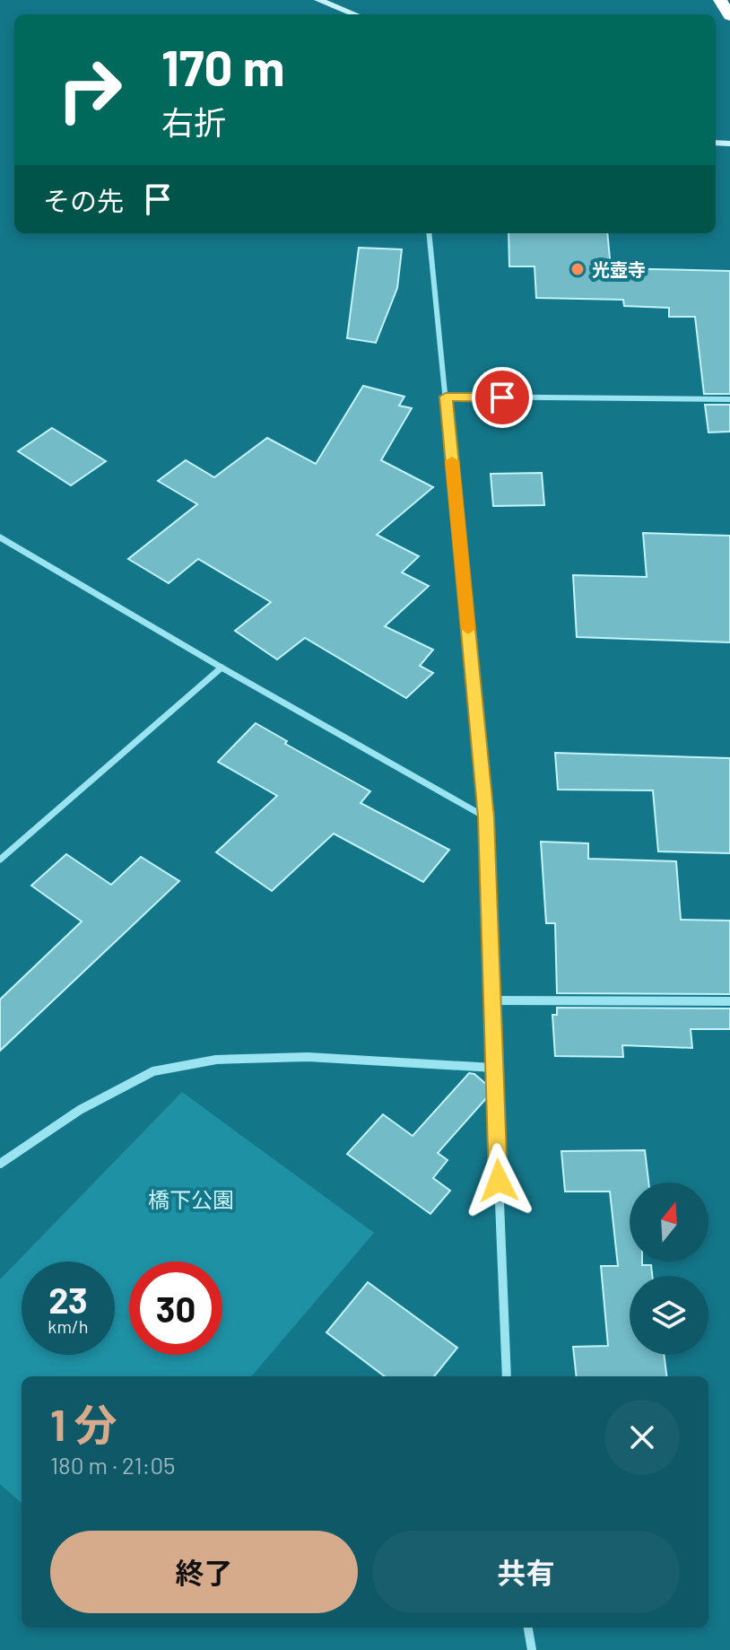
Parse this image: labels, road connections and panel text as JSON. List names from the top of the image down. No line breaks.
{"parks":["橋下公園"],"places":["光壺寺"],"north":"top","page":{"turn":["170 m","右折"],"then":"その先","speed":"23 km/h","limit":"30","heading":["1 分","180 m · 21:05"],"buttons":["終了","共有"]}}
